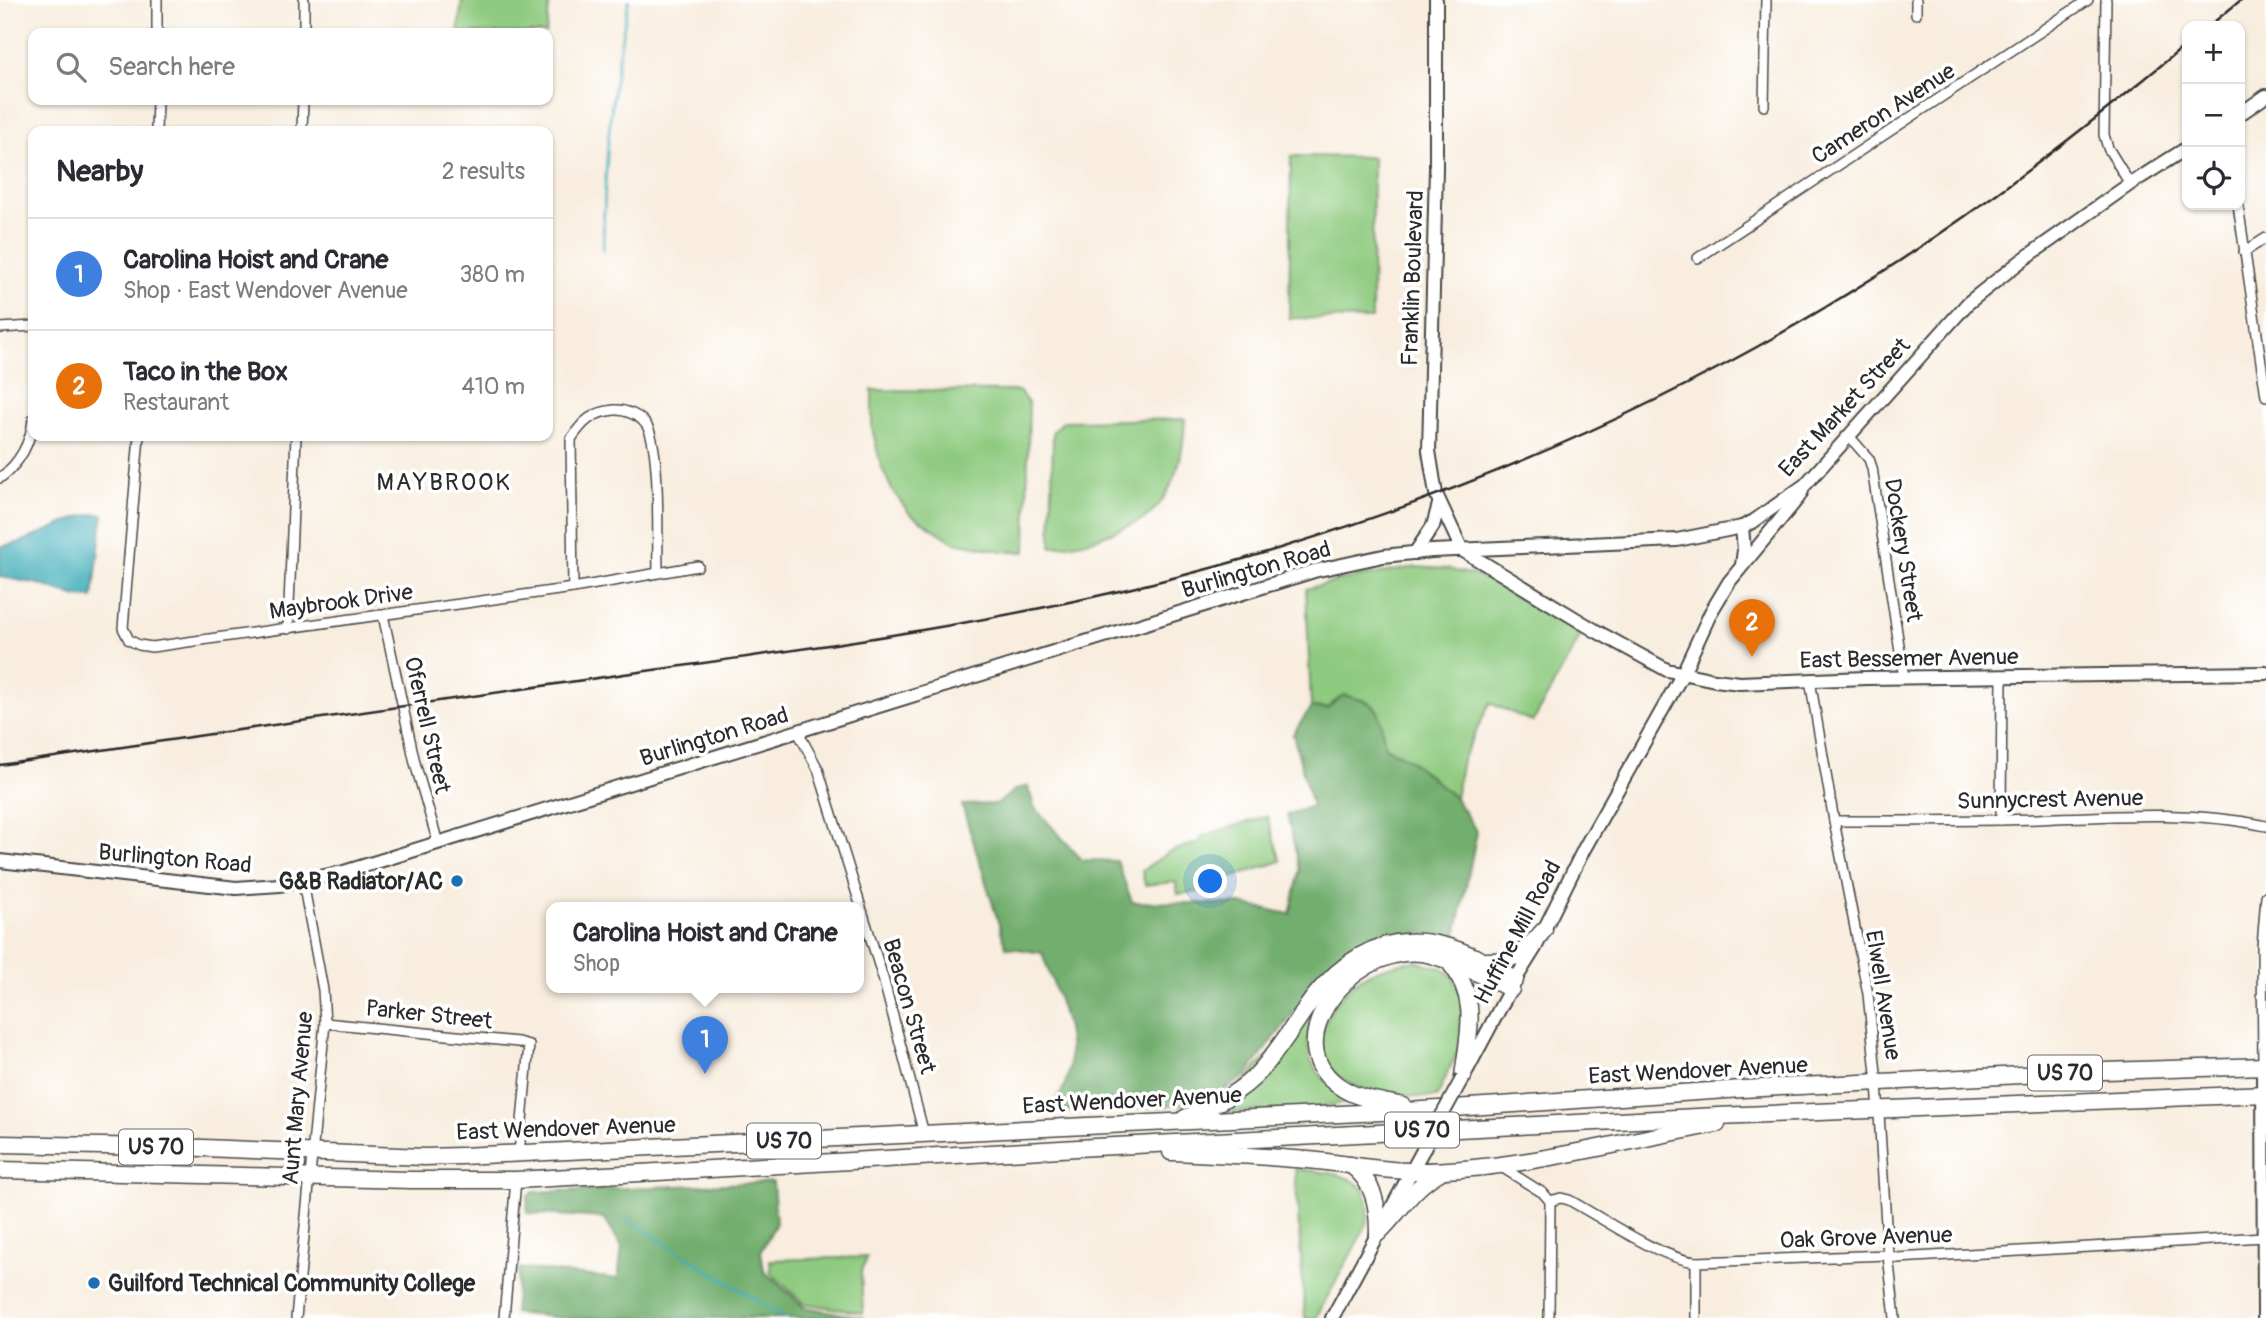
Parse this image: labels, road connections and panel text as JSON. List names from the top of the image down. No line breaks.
{"streets":{"highway":["East Wendover Avenue","US 70"],"main road":["Franklin Boulevard","East Market Street","Burlington Road","East Bessemer Avenue","Huffine Mill Road"],"street":["Cameron Avenue","Dockery Street","Maybrook Drive","Oferrell Street","Sunnycrest Avenue","Elwell Avenue","Beacon Street","Parker Street","Aunt Mary Avenue","Oak Grove Avenue"]},"crossings":[["Franklin Boulevard","East Market Street"],["Franklin Boulevard","East Bessemer Avenue"],["East Market Street","Dockery Street"],["East Market Street","Burlington Road"],["East Market Street","East Bessemer Avenue"],["East Market Street","Huffine Mill Road"],["Dockery Street","East Bessemer Avenue"],["Burlington Road","Oferrell Street"],["Burlington Road","Beacon Street"],["Burlington Road","Aunt Mary Avenue"],["Maybrook Drive","Oferrell Street"],["East Bessemer Avenue","Huffine Mill Road"],["East Bessemer Avenue","Elwell Avenue"],["Sunnycrest Avenue","Elwell Avenue"],["Elwell Avenue","East Wendover Avenue"],["Elwell Avenue","Oak Grove Avenue"],["Beacon Street","East Wendover Avenue"],["Parker Street","East Wendover Avenue"],["Parker Street","Aunt Mary Avenue"],["East Wendover Avenue","Aunt Mary Avenue"]],"districts":["MAYBROOK"],"places":["G&B Radiator/AC","Guilford Technical Community College"],"page":{"map_buttons":["+","−"],"search":"Search here","heading":["Nearby","2 results"],"list":[{"mark":"1","name":"Carolina Hoist and Crane","note":"Shop · East Wendover Avenue","value":"380 m"},{"mark":"2","name":"Taco in the Box","note":"Restaurant","value":"410 m"}],"pins":["2","1"],"popup":["Carolina Hoist and Crane","Shop"]}}
